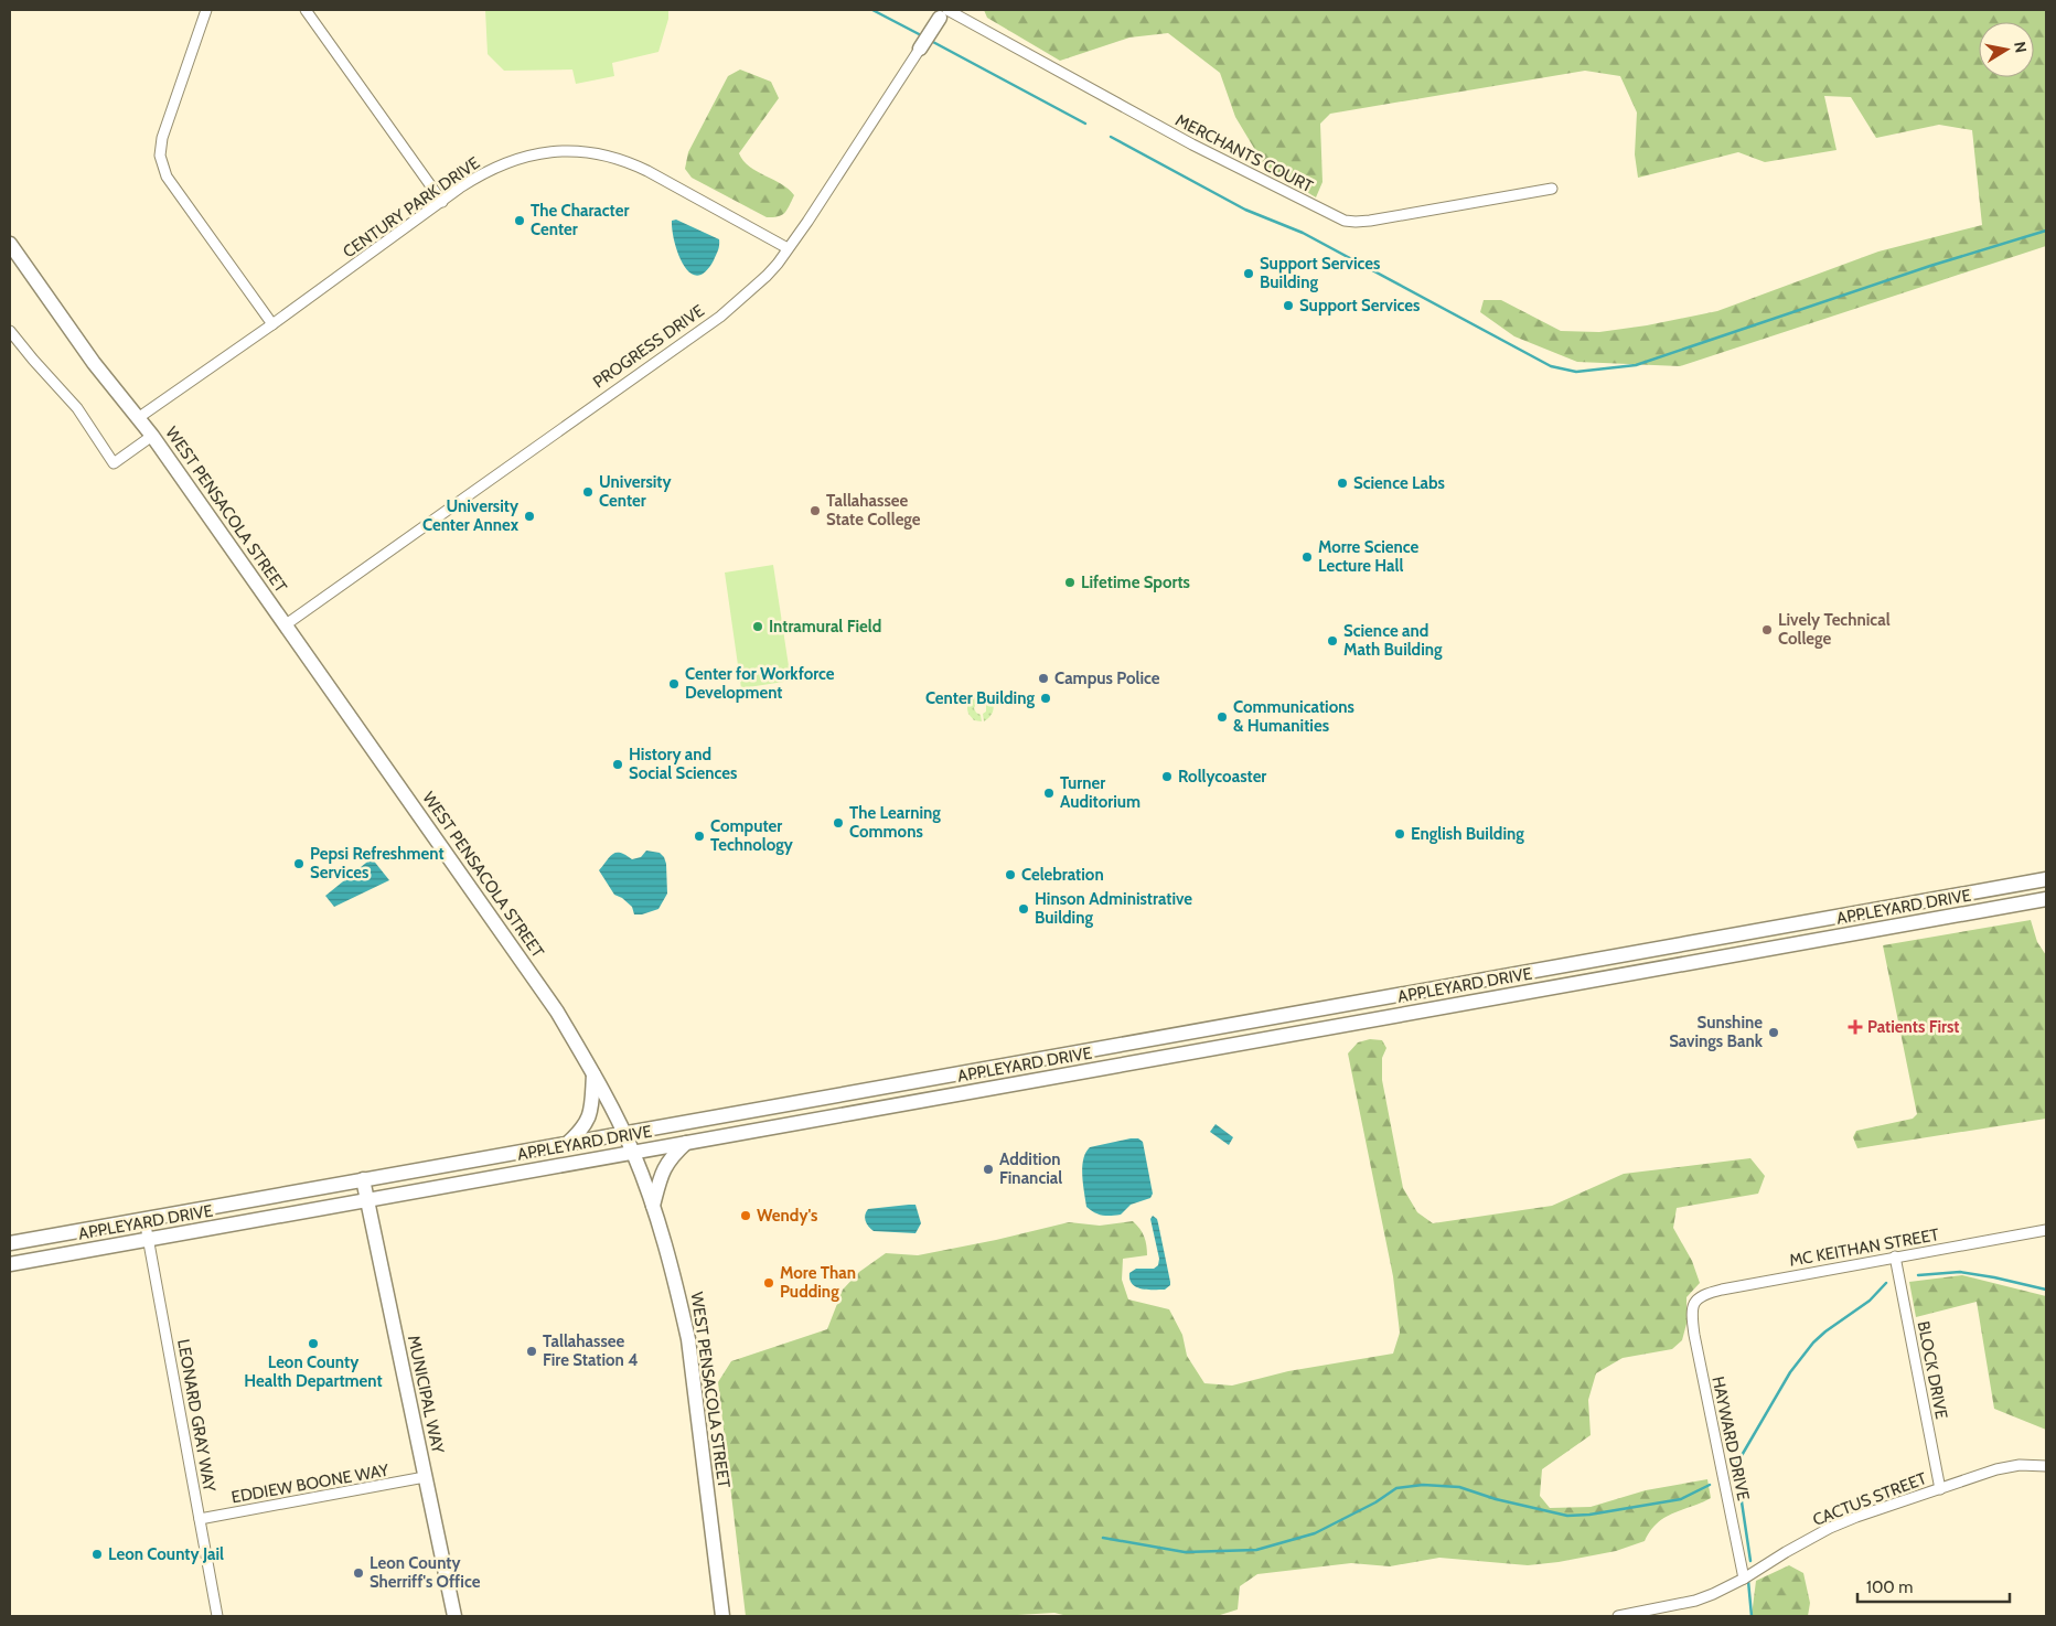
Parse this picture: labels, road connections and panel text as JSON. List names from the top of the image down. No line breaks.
{"streets":{"main road":["PROGRESS DRIVE","WEST PENSACOLA STREET","APPLEYARD DRIVE","MUNICIPAL WAY"],"street":["MERCHANTS COURT","CENTURY PARK DRIVE","MC KEITHAN STREET","BLOCK DRIVE","LEONARD GRAY WAY","HAYWARD DRIVE","EDDIEW BOONE WAY","CACTUS STREET"]},"crossings":[["MERCHANTS COURT","PROGRESS DRIVE"],["CENTURY PARK DRIVE","PROGRESS DRIVE"],["CENTURY PARK DRIVE","WEST PENSACOLA STREET"],["PROGRESS DRIVE","WEST PENSACOLA STREET"],["WEST PENSACOLA STREET","APPLEYARD DRIVE"],["APPLEYARD DRIVE","MUNICIPAL WAY"],["APPLEYARD DRIVE","LEONARD GRAY WAY"],["MC KEITHAN STREET","BLOCK DRIVE"],["MC KEITHAN STREET","HAYWARD DRIVE"],["BLOCK DRIVE","CACTUS STREET"],["MUNICIPAL WAY","EDDIEW BOONE WAY"],["LEONARD GRAY WAY","EDDIEW BOONE WAY"],["HAYWARD DRIVE","CACTUS STREET"]],"places":{"other":["The Character Center","Support Services Building","Support Services","Science Labs","University Center","Tallahassee State College","University Center Annex","Morre Science Lecture Hall","Lifetime Sports","Intramural Field","Lively Technical College","Science and Math Building","Campus Police","Center for Workforce Development","Center Building","Communications & Humanities","History and Social Sciences","Rollycoaster","Turner Auditorium","The Learning Commons","English Building","Computer Technology","Pepsi Refreshment Services","Celebration","Hinson Administrative Building","Sunshine Savings Bank","Addition Financial","Wendy's","More Than Pudding","Leon County Health Department","Tallahassee Fire Station 4","Leon County Jail","Leon County Sherriff's Office"],"health":["Patients First"]},"scale_bar":"100 m","north":"right"}
